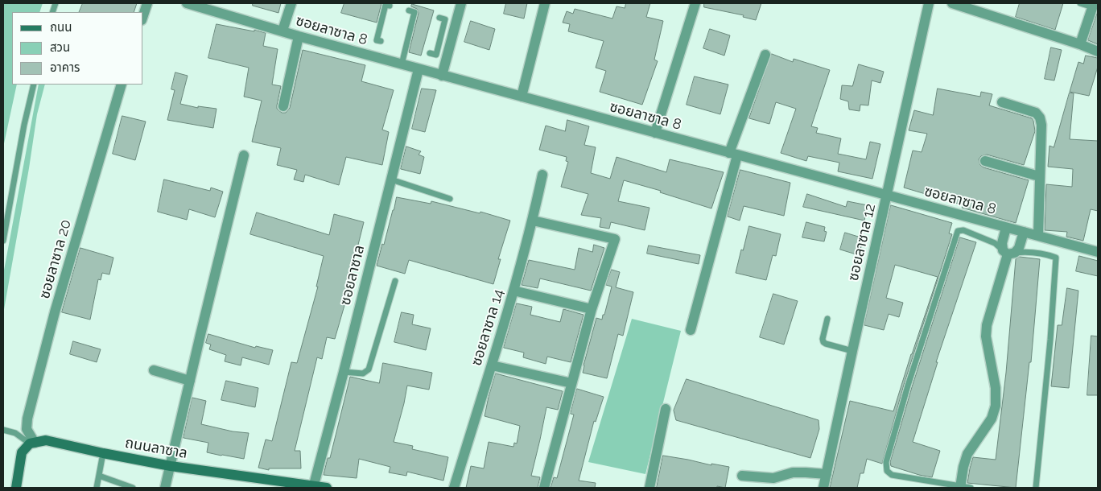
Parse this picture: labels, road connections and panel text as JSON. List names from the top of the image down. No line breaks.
{"streets":{"street":["ซอยลาซาล 8","ซอยลาซาล 12","ซอยลาซาล 20","ซอยลาซาล","ซอยลาซาล 14","ถนนลาซาล"]},"crossings":[["ซอยลาซาล 8","ซอยลาซาล 12"],["ซอยลาซาล 8","ซอยลาซาล"],["ซอยลาซาล 20","ถนนลาซาล"],["ซอยลาซาล","ถนนลาซาล"]],"legend":["ถนน","สวน","อาคาร"]}
